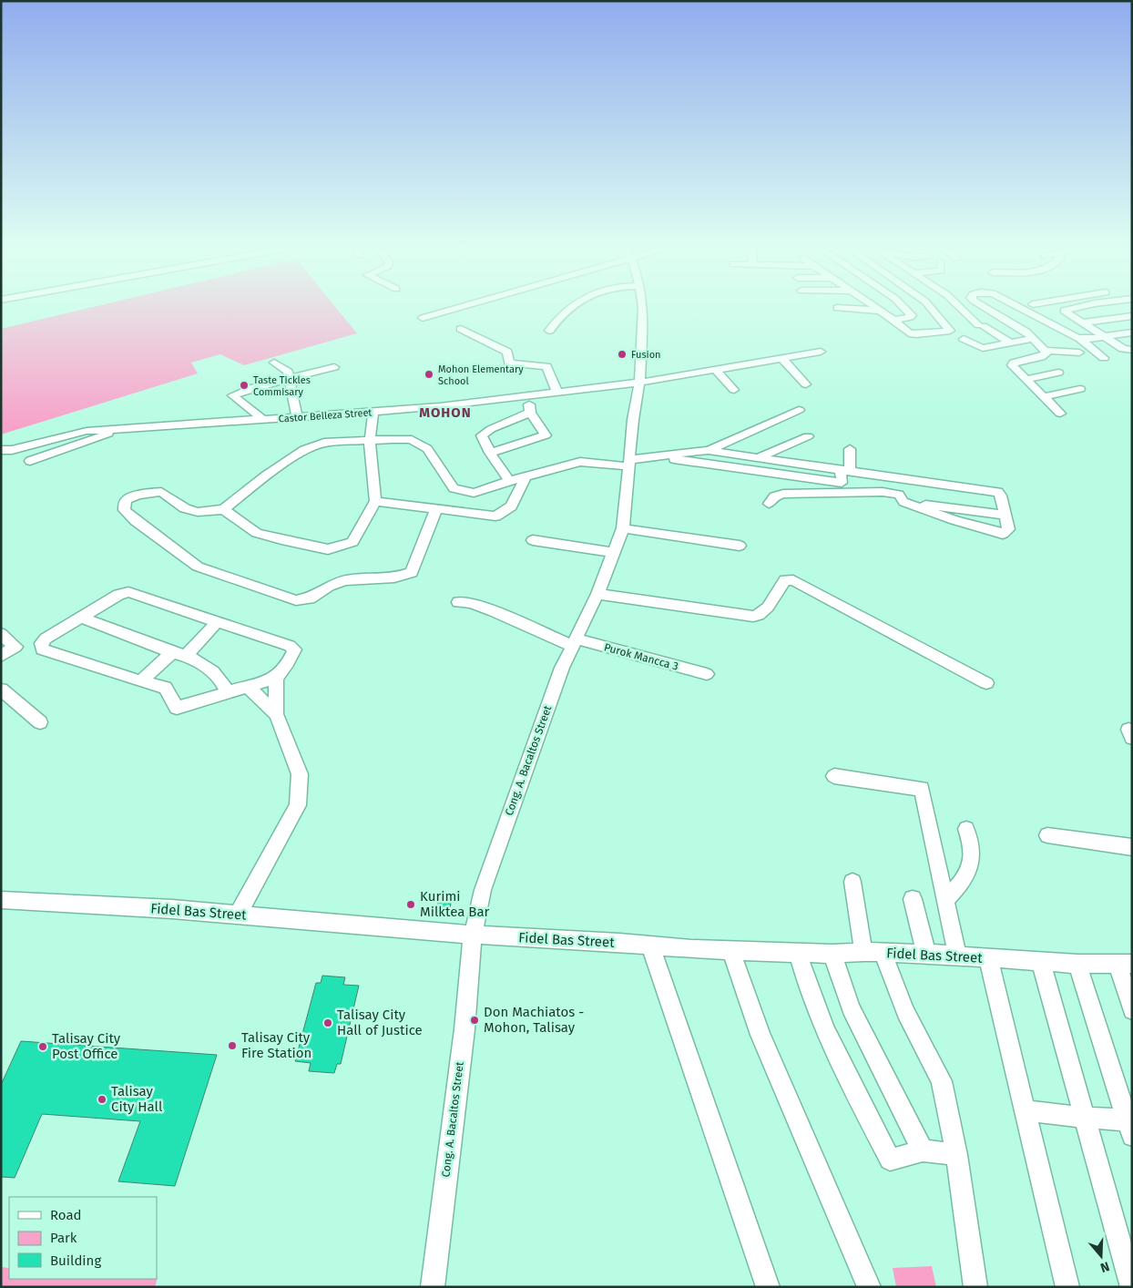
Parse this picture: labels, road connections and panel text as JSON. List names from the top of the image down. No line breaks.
{"streets":{"street":["Castor Belleza Street","Purok Mancca 3","Cong. A. Bacaltos Street","Fidel Bas Street"]},"crossings":[["Castor Belleza Street","Cong. A. Bacaltos Street"],["Purok Mancca 3","Cong. A. Bacaltos Street"],["Cong. A. Bacaltos Street","Fidel Bas Street"]],"districts":["MOHON"],"places":["Fusion","Mohon Elementary School","Taste Tickles Commisary","Kurimi Milktea Bar","Don Machiatos - Mohon, Talisay","Talisay City Hall of Justice","Talisay City Fire Station","Talisay City Post Office","Talisay City Hall"],"legend":["Road","Park","Building"],"north":"bottom"}
